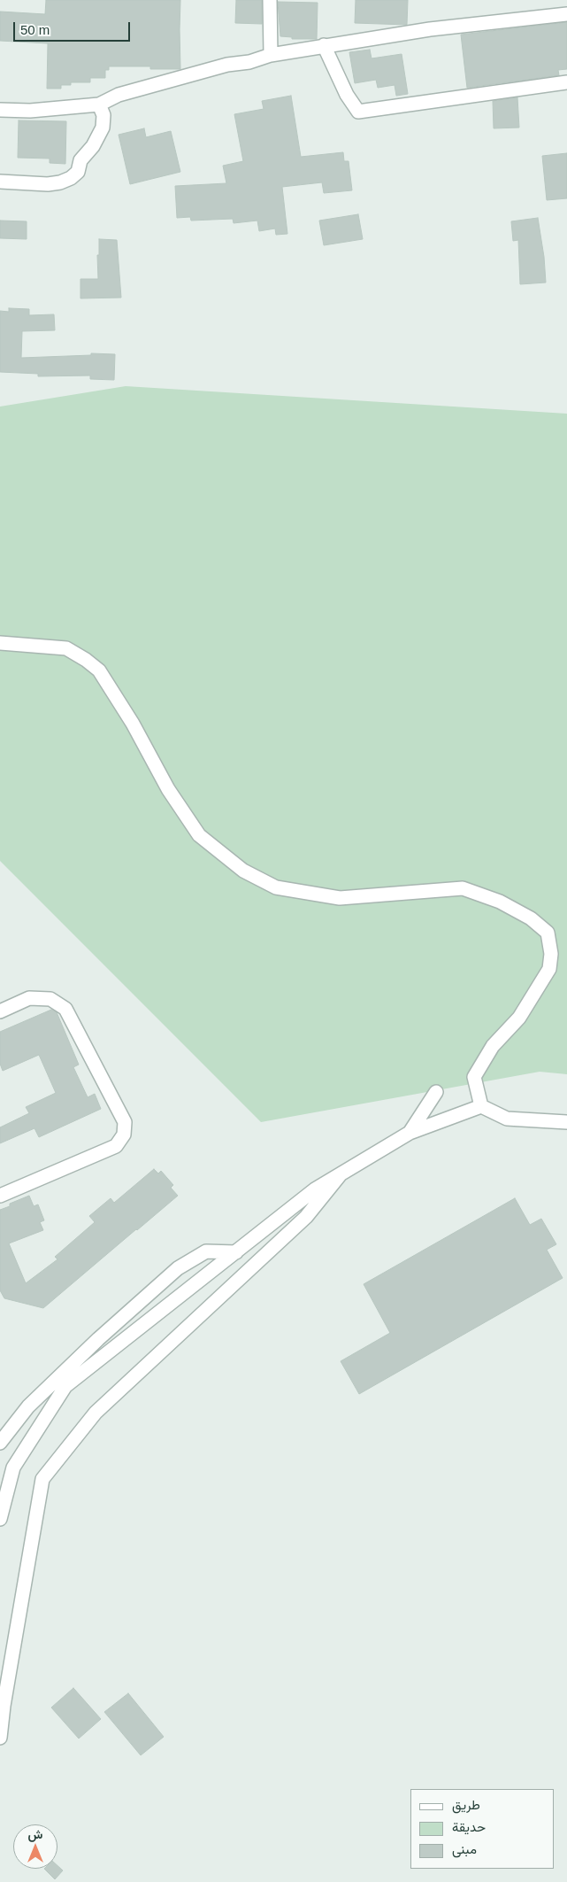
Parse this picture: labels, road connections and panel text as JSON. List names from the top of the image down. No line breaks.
{"legend":["طريق","حديقة","مبنى"],"scale_bar":"50 m","north":"top"}
